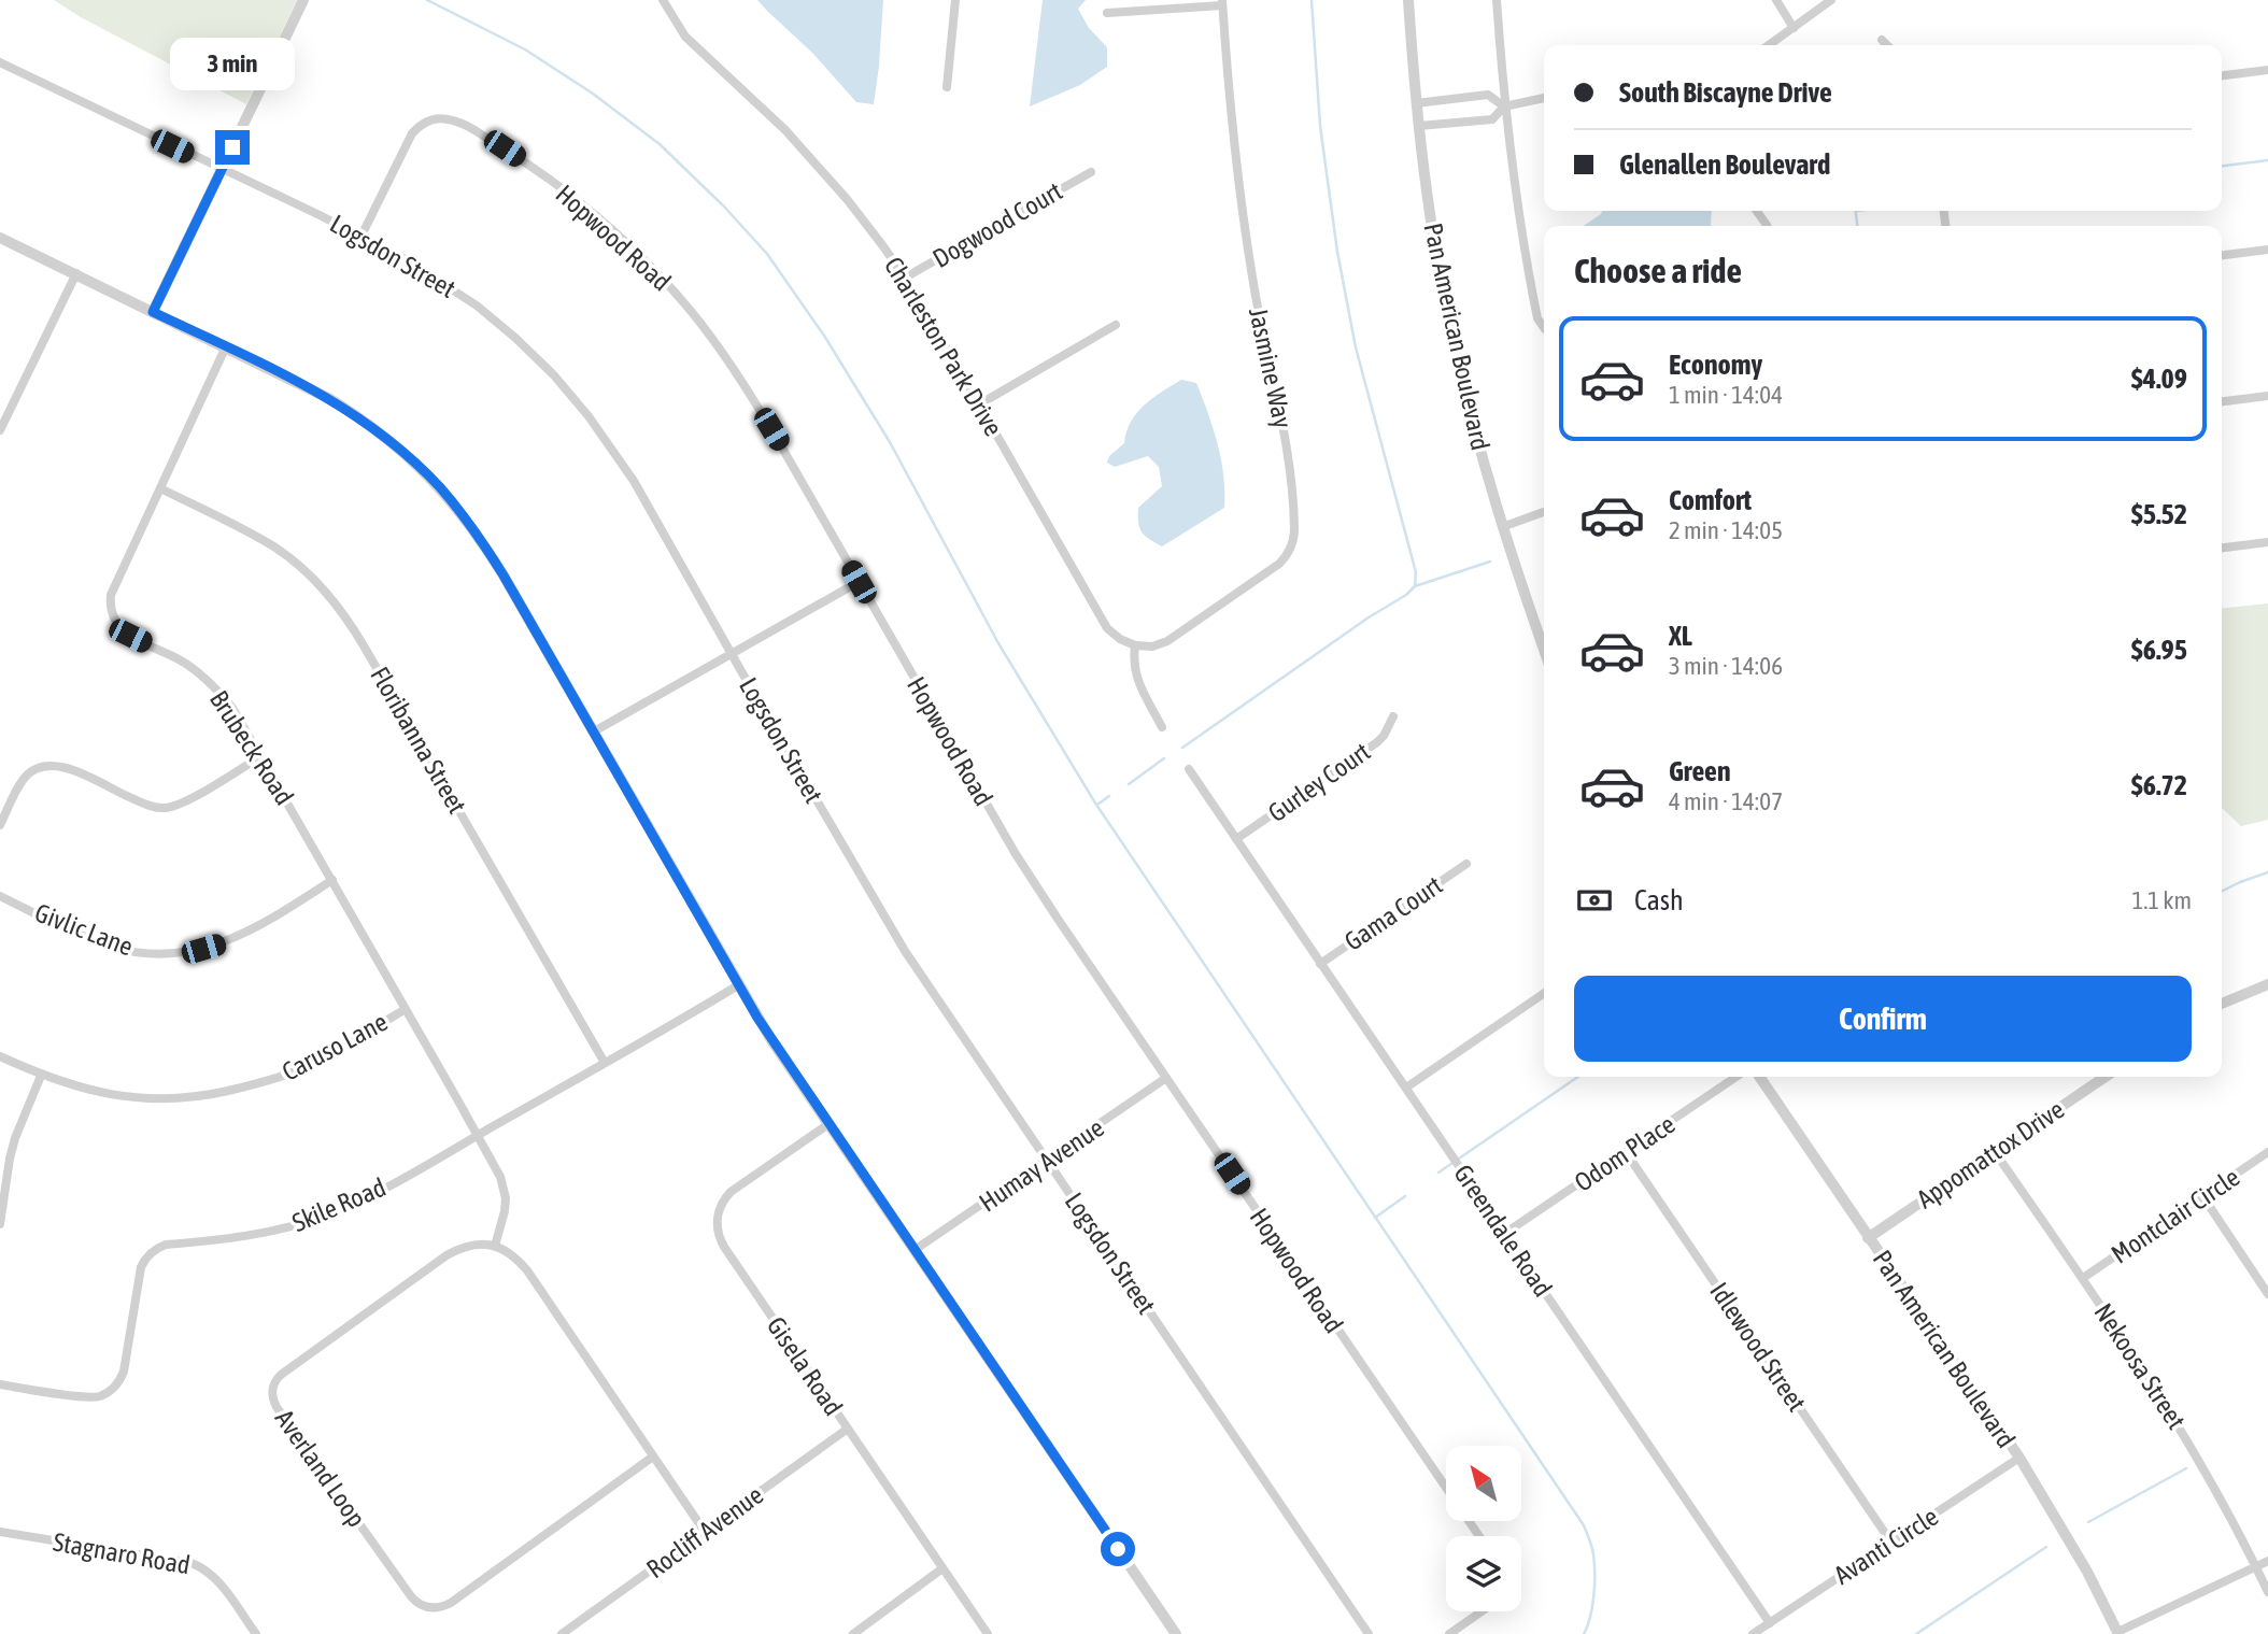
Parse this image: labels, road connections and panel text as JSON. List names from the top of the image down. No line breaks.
{"streets":{"street":["Dogwood Court","Hopwood Road","Logsdon Street","Pan American Boulevard","Charleston Park Drive","Jasmine Way","Floribanna Street","Brubeck Road","Gurley Court","Gama Court","Givlic Lane","Caruso Lane","Odom Place","Appomattox Drive","Humay Avenue","Skile Road","Montclair Circle","Greendale Road","Idlewood Street","Gisela Road","Nekoosa Street","Averland Loop","Rocliff Avenue","Avanti Circle","Stagnaro Road"]},"crossings":[["Dogwood Court","Charleston Park Drive"],["Hopwood Road","Logsdon Street"],["Hopwood Road","Humay Avenue"],["Logsdon Street","Humay Avenue"],["Pan American Boulevard","Appomattox Drive"],["Pan American Boulevard","Avanti Circle"],["Charleston Park Drive","Jasmine Way"],["Floribanna Street","Brubeck Road"],["Floribanna Street","Skile Road"],["Brubeck Road","Givlic Lane"],["Brubeck Road","Caruso Lane"],["Brubeck Road","Skile Road"],["Brubeck Road","Averland Loop"],["Gurley Court","Greendale Road"],["Gama Court","Greendale Road"],["Odom Place","Greendale Road"],["Odom Place","Idlewood Street"],["Appomattox Drive","Nekoosa Street"],["Montclair Circle","Nekoosa Street"],["Greendale Road","Avanti Circle"],["Idlewood Street","Avanti Circle"],["Gisela Road","Rocliff Avenue"]],"north":"top left","page":{"bubble":"3 min","banner":["South Biscayne Drive","Glenallen Boulevard"],"heading":"Choose a ride","list":[{"name":"Economy","note":"1 min · 14:04","value":"$4.09"},{"name":"Comfort","note":"2 min · 14:05","value":"$5.52"},{"name":"XL","note":"3 min · 14:06","value":"$6.95"},{"name":"Green","note":"4 min · 14:07","value":"$6.72"}],"pay":["Cash","1.1 km"],"buttons":"Confirm"}}
